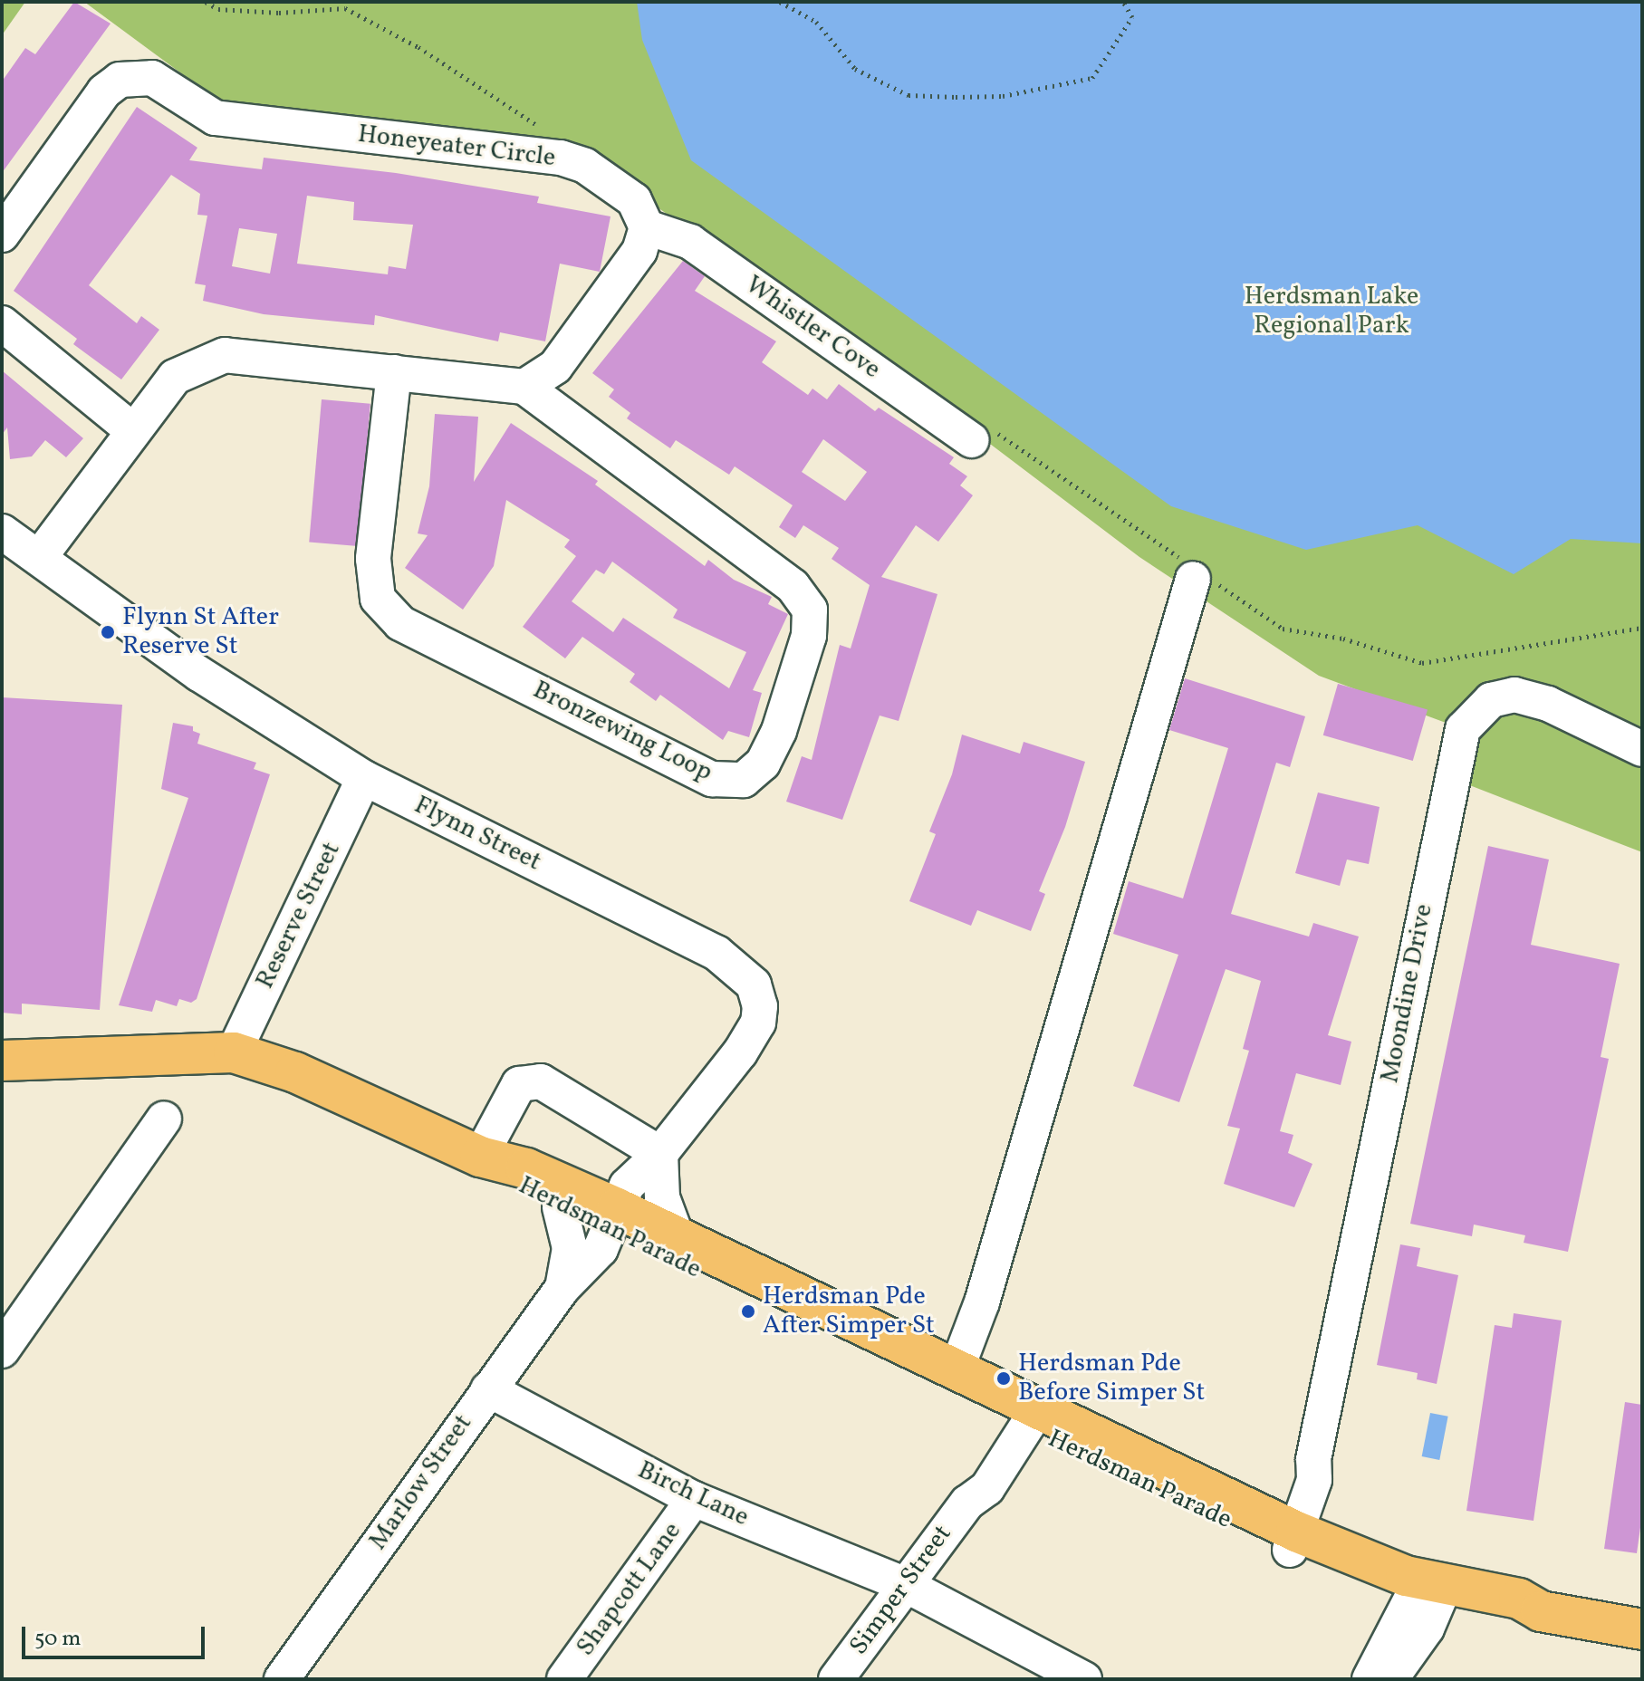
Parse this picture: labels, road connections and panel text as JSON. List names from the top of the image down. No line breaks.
{"streets":{"main road":["Herdsman Parade"],"street":["Honeyeater Circle","Whistler Cove","Bronzewing Loop","Flynn Street","Reserve Street","Moondine Drive","Marlow Street","Birch Lane","Shapcott Lane","Simper Street"]},"crossings":[["Honeyeater Circle","Whistler Cove"],["Flynn Street","Reserve Street"],["Flynn Street","Herdsman Parade"],["Flynn Street","Marlow Street"],["Reserve Street","Herdsman Parade"],["Moondine Drive","Herdsman Parade"],["Herdsman Parade","Marlow Street"],["Herdsman Parade","Simper Street"],["Marlow Street","Birch Lane"],["Birch Lane","Shapcott Lane"],["Birch Lane","Simper Street"]],"parks":["Herdsman Lake Regional Park"],"places":["Flynn St After Reserve St","Herdsman Pde After Simper St","Herdsman Pde Before Simper St"],"scale_bar":"50 m"}
